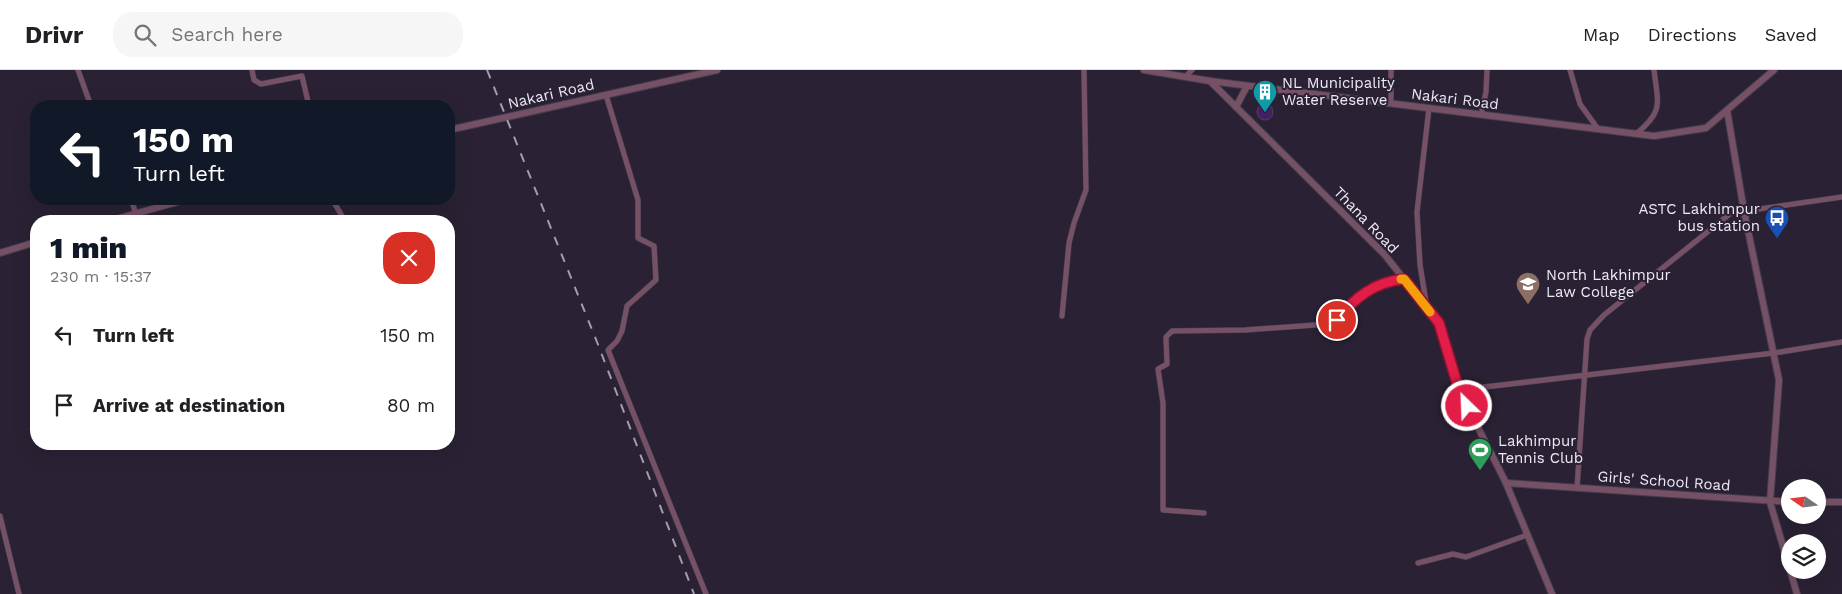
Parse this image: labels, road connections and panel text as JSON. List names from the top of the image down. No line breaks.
{"streets":{"street":["Nakari Road","Thana Road","Girls' School Road"]},"crossings":[["Nakari Road","Thana Road"],["Thana Road","Girls' School Road"]],"places":{"building":["NL Municipality Water Reserve"],"bus stop":["ASTC Lakhimpur bus station"],"school or university":["North Lakhimpur Law College"],"sports":["Lakhimpur Tennis Club"]},"north":"left","page":{"header":"Drivr","search":"Search here","nav":["Map","Directions","Saved"],"turn":["150 m","Turn left"],"heading":["1 min","230 m · 15:37"],"list":[{"name":"Turn left","value":"150 m"},{"name":"Arrive at destination","value":"80 m"}]}}
